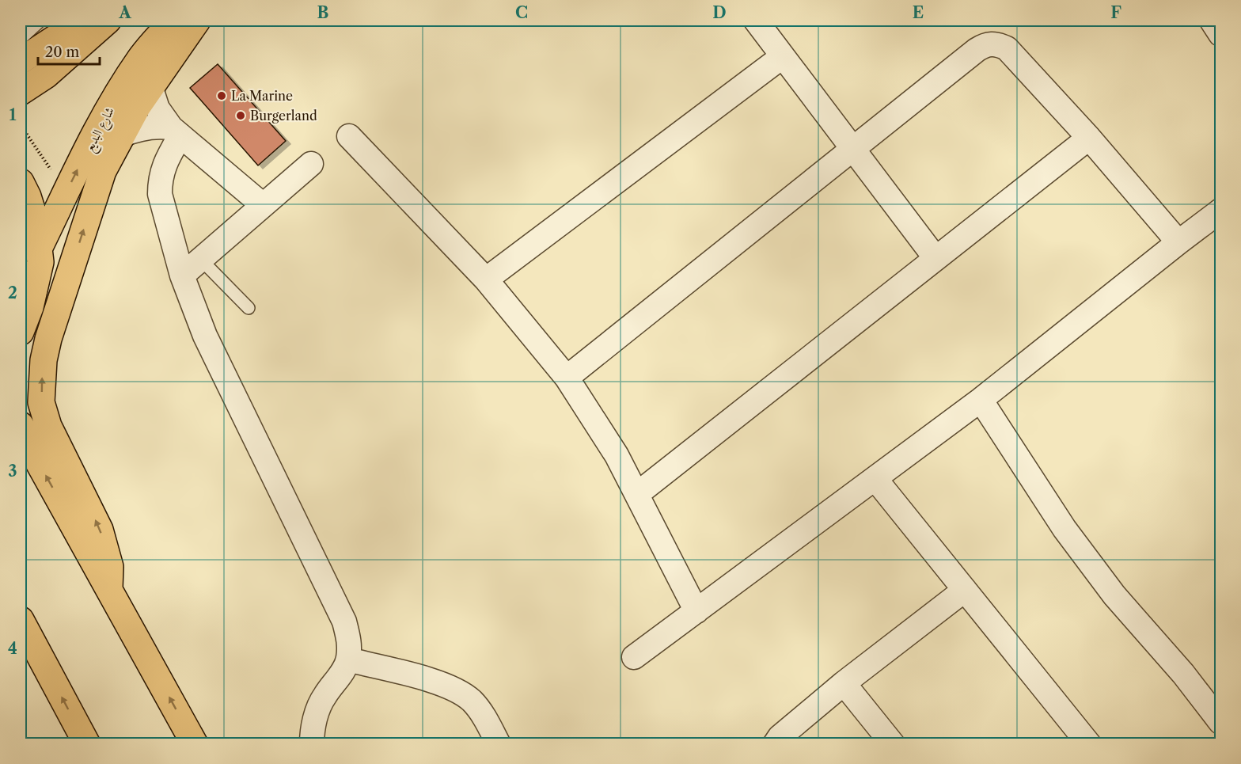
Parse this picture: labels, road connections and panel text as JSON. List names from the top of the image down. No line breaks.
{"streets":{"main road":["شارع البديع"]},"places":["La Marine","Burgerland"],"scale_bar":"20 m","grid":{"columns":["A","B","C","D","E","F"],"rows":["1","2","3","4"]}}
